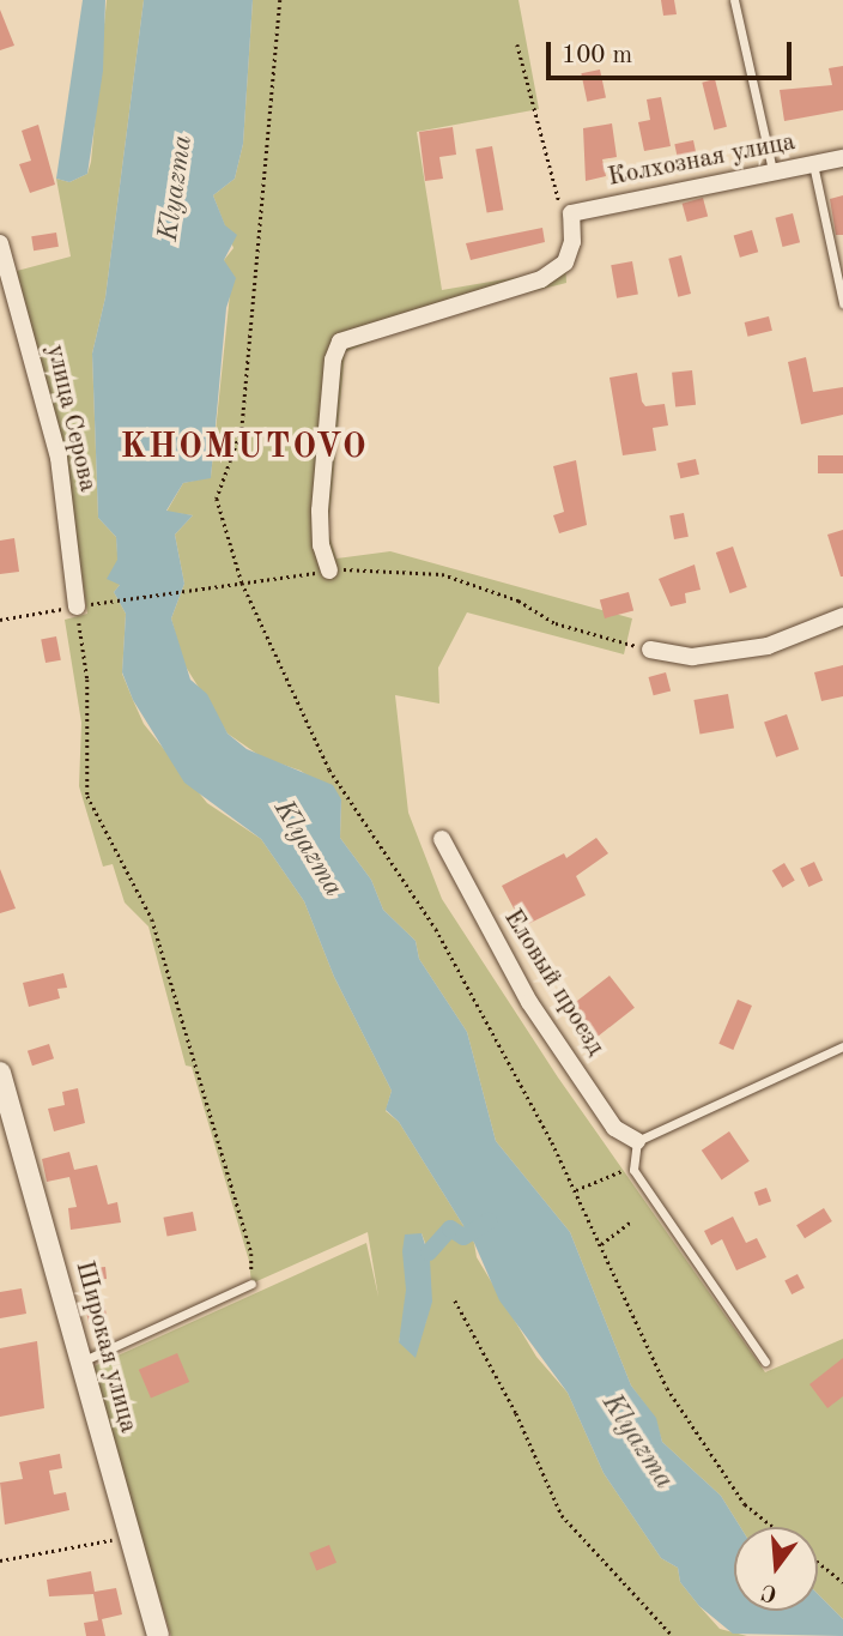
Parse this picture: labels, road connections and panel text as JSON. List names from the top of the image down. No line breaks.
{"streets":{"street":["Колхозная улица","улица Серова","Еловый проезд","Широкая улица"]},"districts":["KHOMUTOVO"],"water":["Klyazma"],"scale_bar":"100 m","north":"bottom"}
